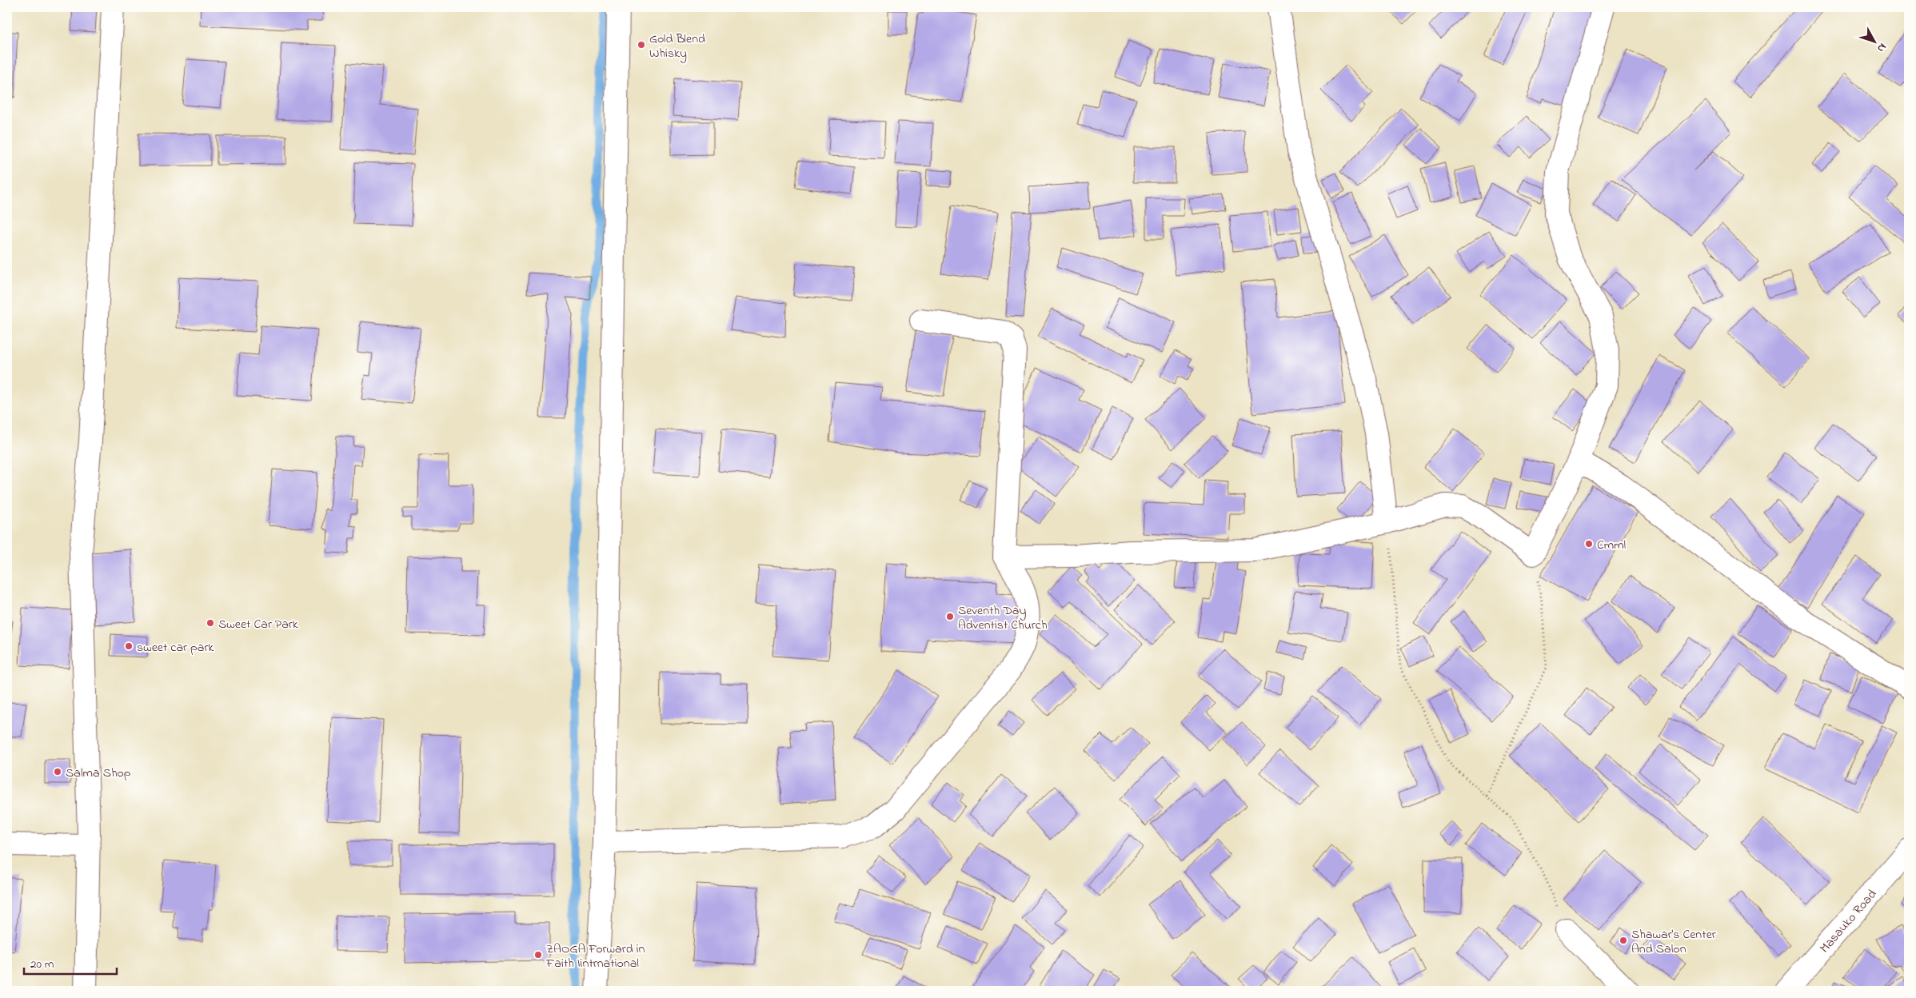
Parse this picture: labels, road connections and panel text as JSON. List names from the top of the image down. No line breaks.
{"streets":{"street":["Masauko Road"]},"places":["Gold Blend Whisky","Cmml","Seventh Day Adventist Church","Sweet Car Park","sweet car park","Salma Shop","Shawar's Center And Salon","ZAOGA Forward in Faith Iintrnational"],"scale_bar":"20 m","north":"bottom right"}
